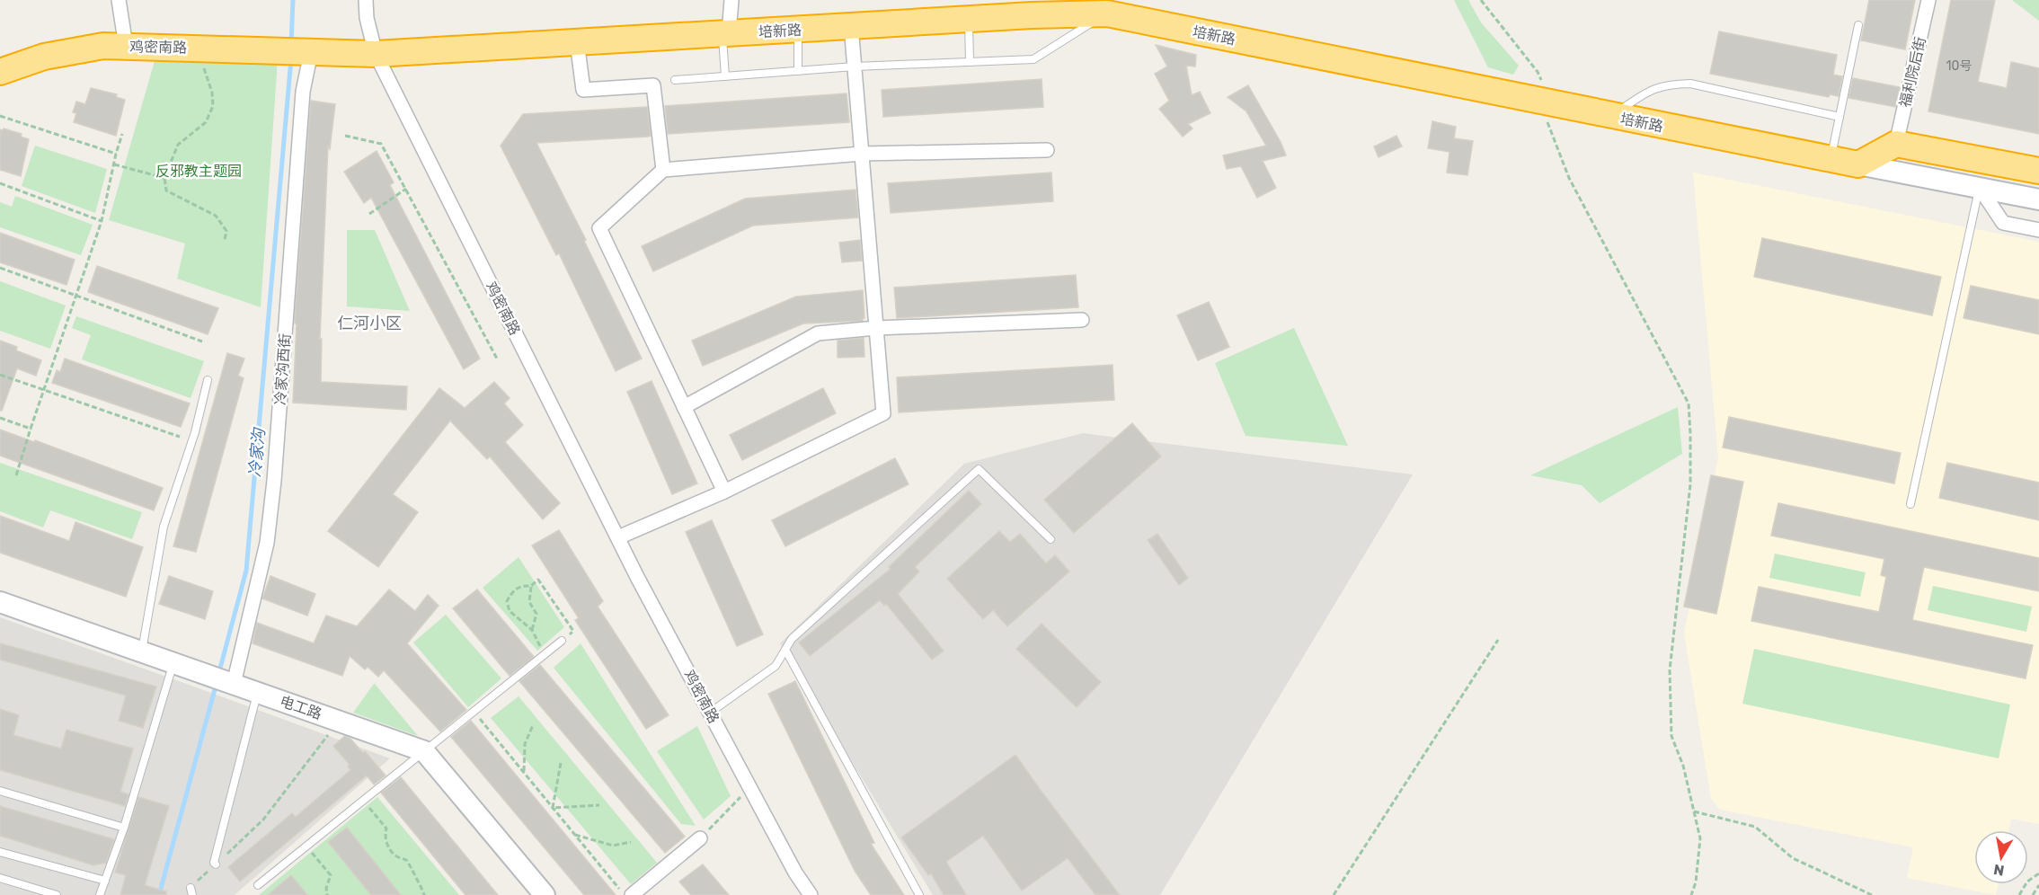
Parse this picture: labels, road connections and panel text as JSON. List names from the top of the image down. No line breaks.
{"streets":{"highway":["培新路","鸡密南路"],"street":["福利院后街","冷家沟西街","电工路"]},"crossings":[["培新路","鸡密南路"],["鸡密南路","冷家沟西街"],["冷家沟西街","电工路"]],"districts":["仁河小区"],"water":["冷家沟"],"parks":["反邪教主题园"],"house_numbers":["10号"],"north":"bottom"}
